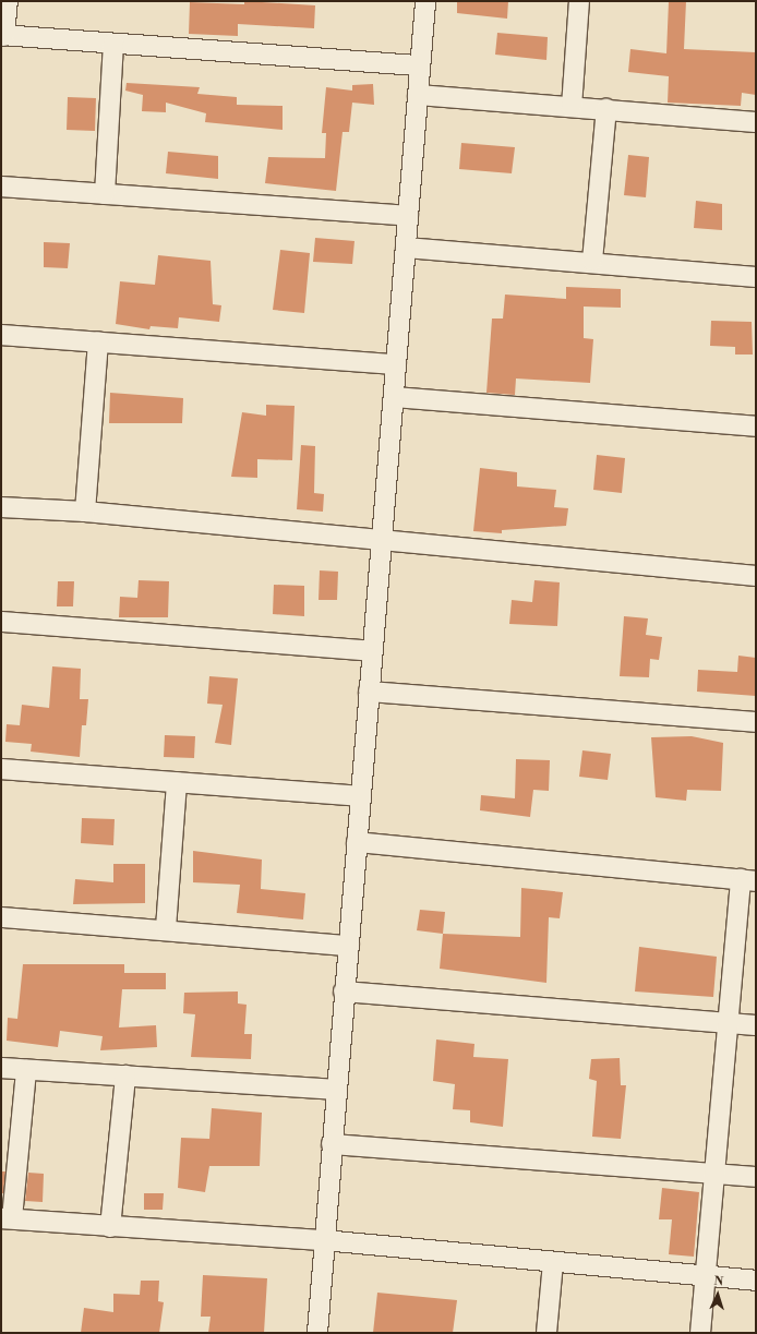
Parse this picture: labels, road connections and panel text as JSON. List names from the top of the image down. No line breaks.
{"north":"top"}
